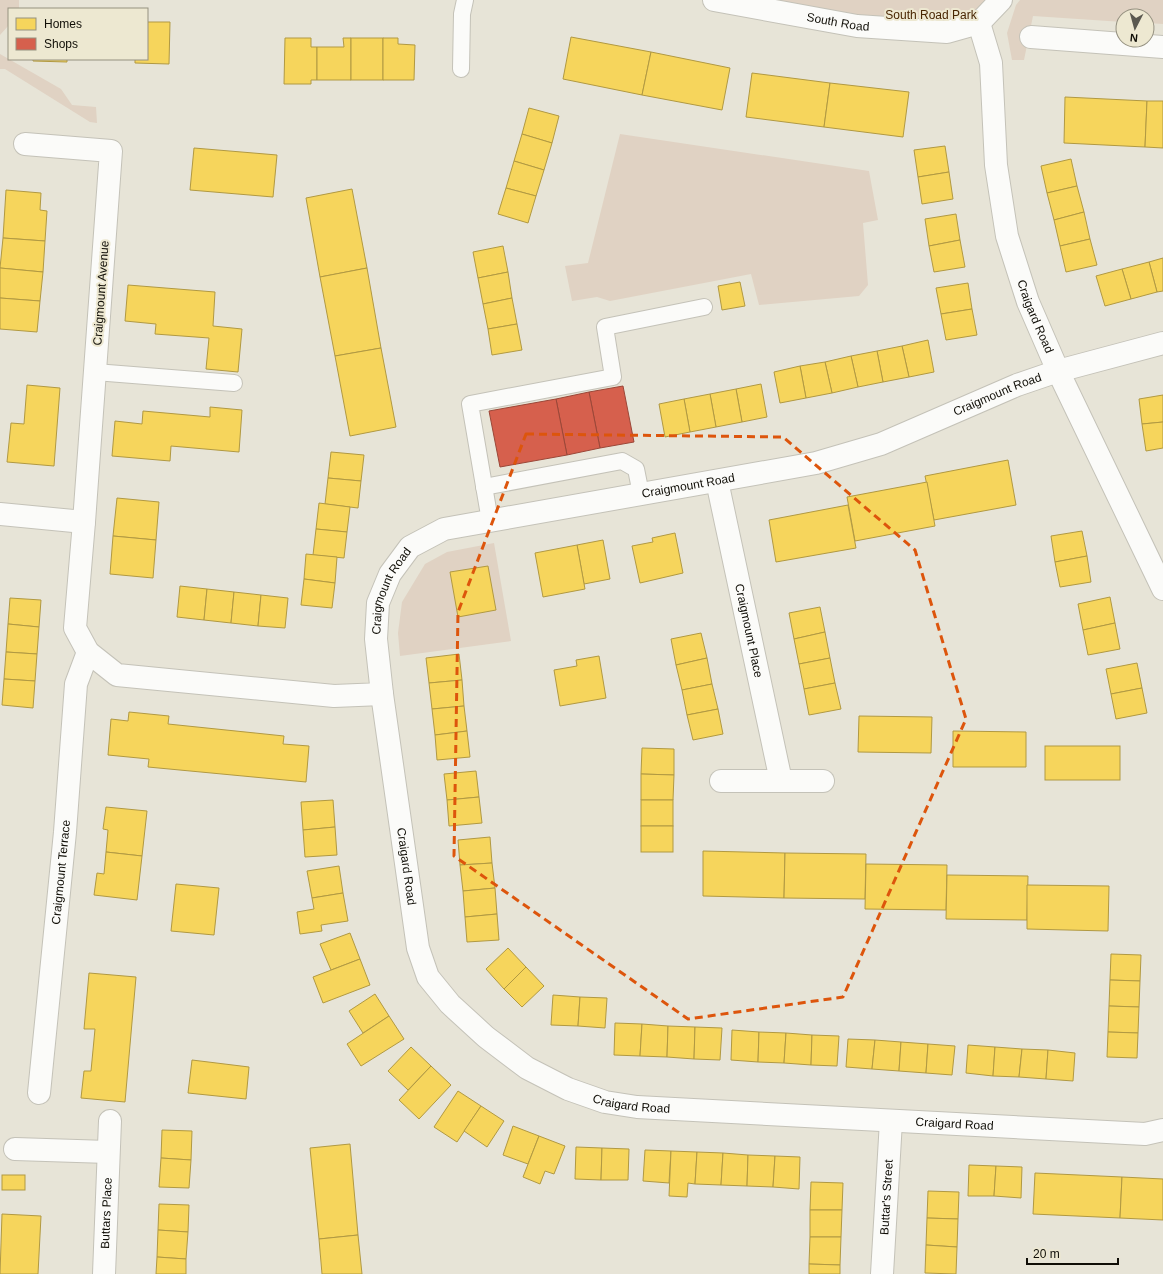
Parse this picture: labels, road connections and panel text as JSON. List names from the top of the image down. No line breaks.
{"streets":{"street":["South Road","Craigmount Avenue","Craigard Road","Craigmount Road","Craigmount Place","Craigmount Terrace","Buttar's Street","Buttars Place"]},"crossings":[["South Road","Craigard Road"],["Craigard Road","Craigmount Road"],["Craigard Road","Buttar's Street"],["Craigmount Road","Craigmount Place"]],"parks":["South Road Park"],"legend":["Homes","Shops"],"scale_bar":"20 m","north":"bottom"}
